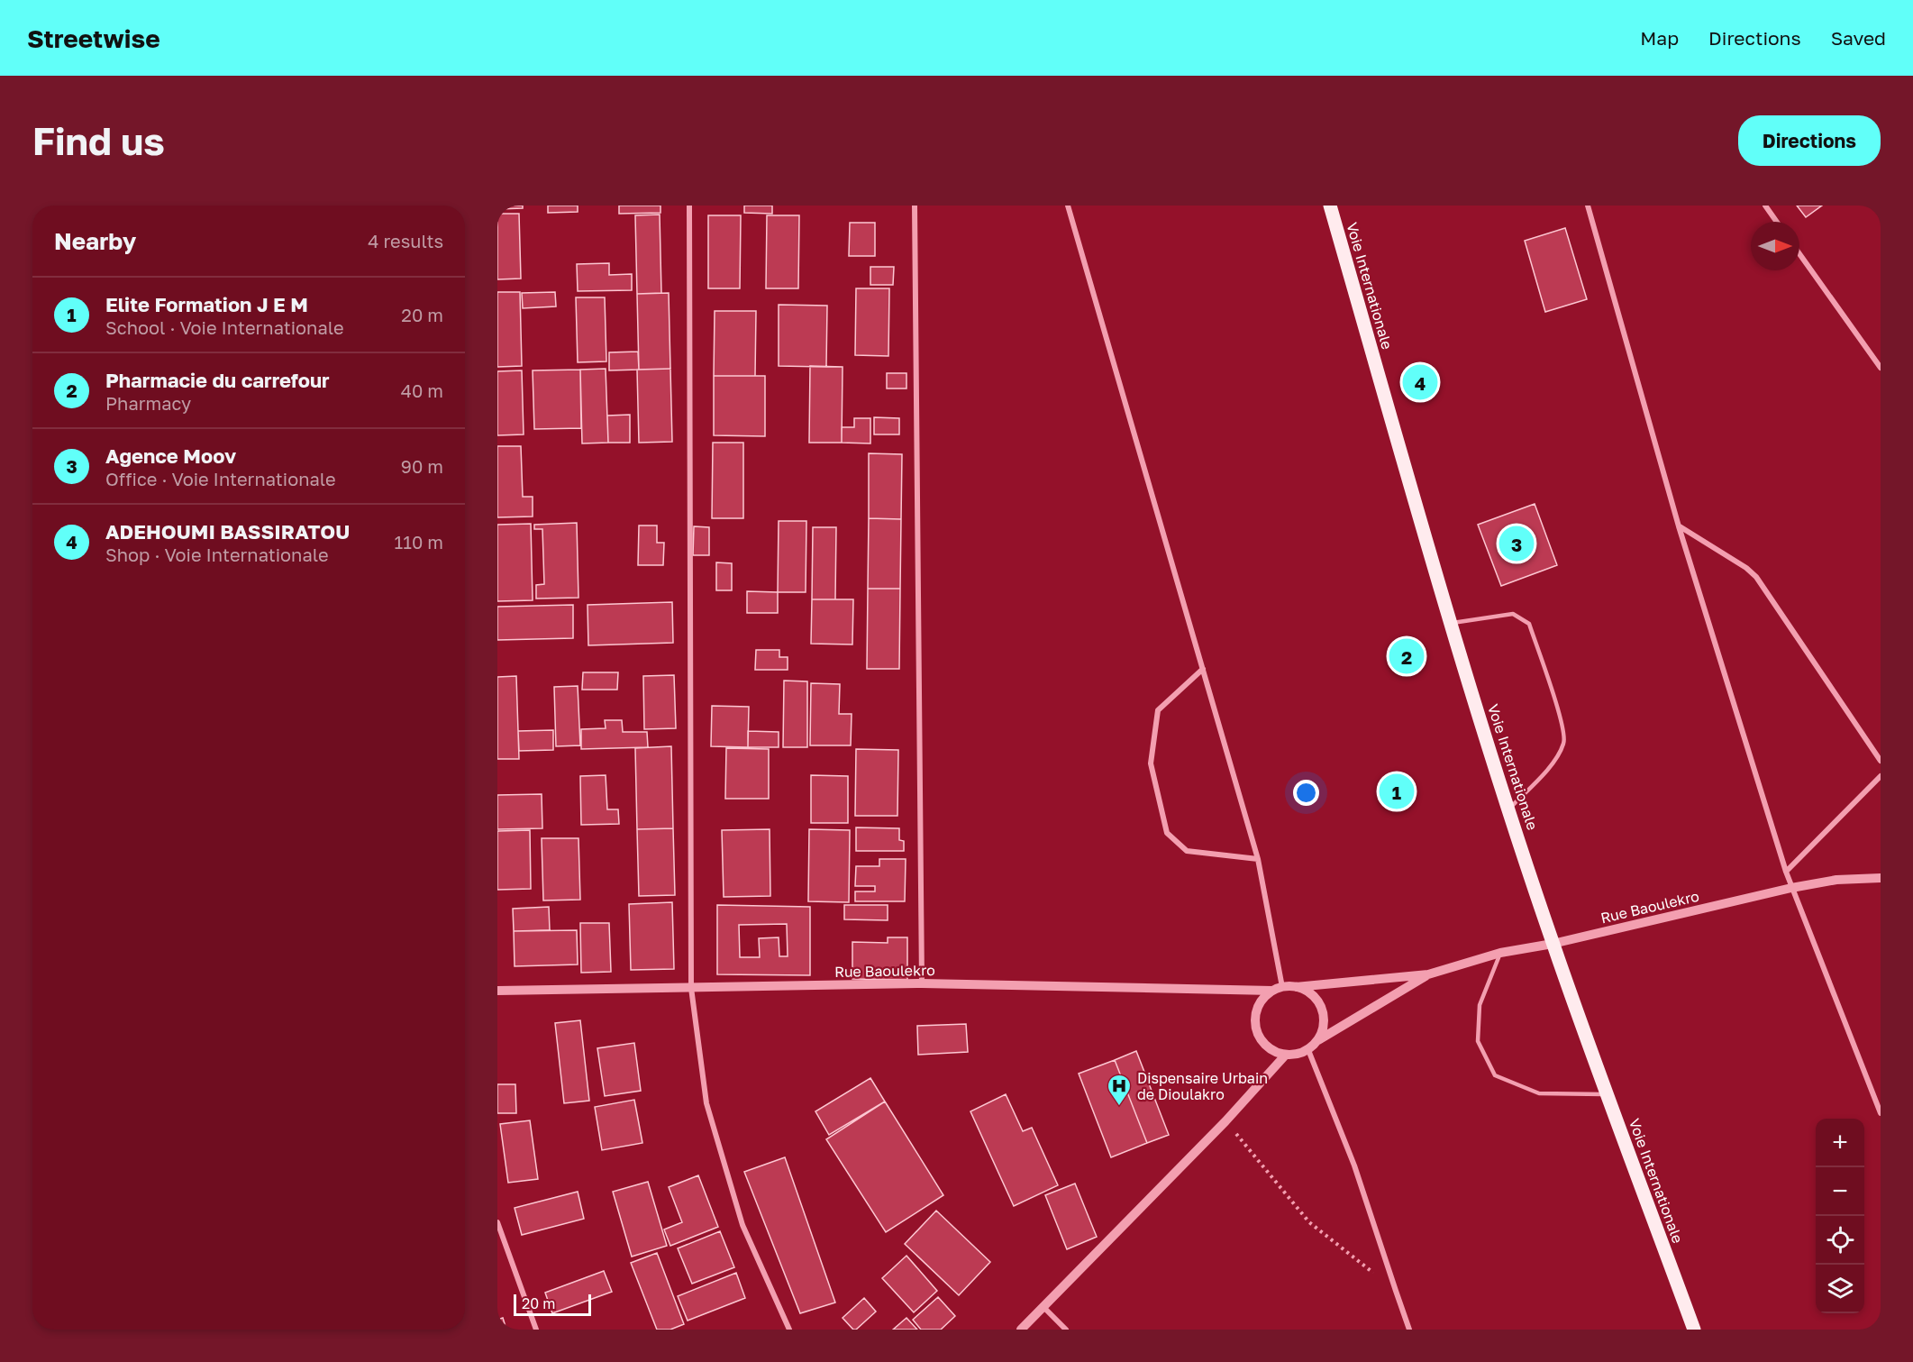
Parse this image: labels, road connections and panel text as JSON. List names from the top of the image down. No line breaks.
{"streets":{"main road":["Voie Internationale"],"street":["Rue Baoulekro"]},"crossings":[["Voie Internationale","Rue Baoulekro"]],"places":{"hospital":["Dispensaire Urbain de Dioulakro"]},"scale_bar":"20 m","north":"right","page":{"header":"Streetwise","nav":["Map","Directions","Saved"],"buttons":"Directions","title":"Find us","heading":["Nearby","4 results"],"list":[{"mark":"1","name":"Elite Formation J E M","note":"School · Voie Internationale","value":"20 m"},{"mark":"2","name":"Pharmacie du carrefour","note":"Pharmacy","value":"40 m"},{"mark":"3","name":"Agence Moov","note":"Office · Voie Internationale","value":"90 m"},{"mark":"4","name":"ADEHOUMI BASSIRATOU","note":"Shop · Voie Internationale","value":"110 m"}],"pins":["4","3","2","1"],"map_buttons":["+","−"],"scale":"20 m"}}
